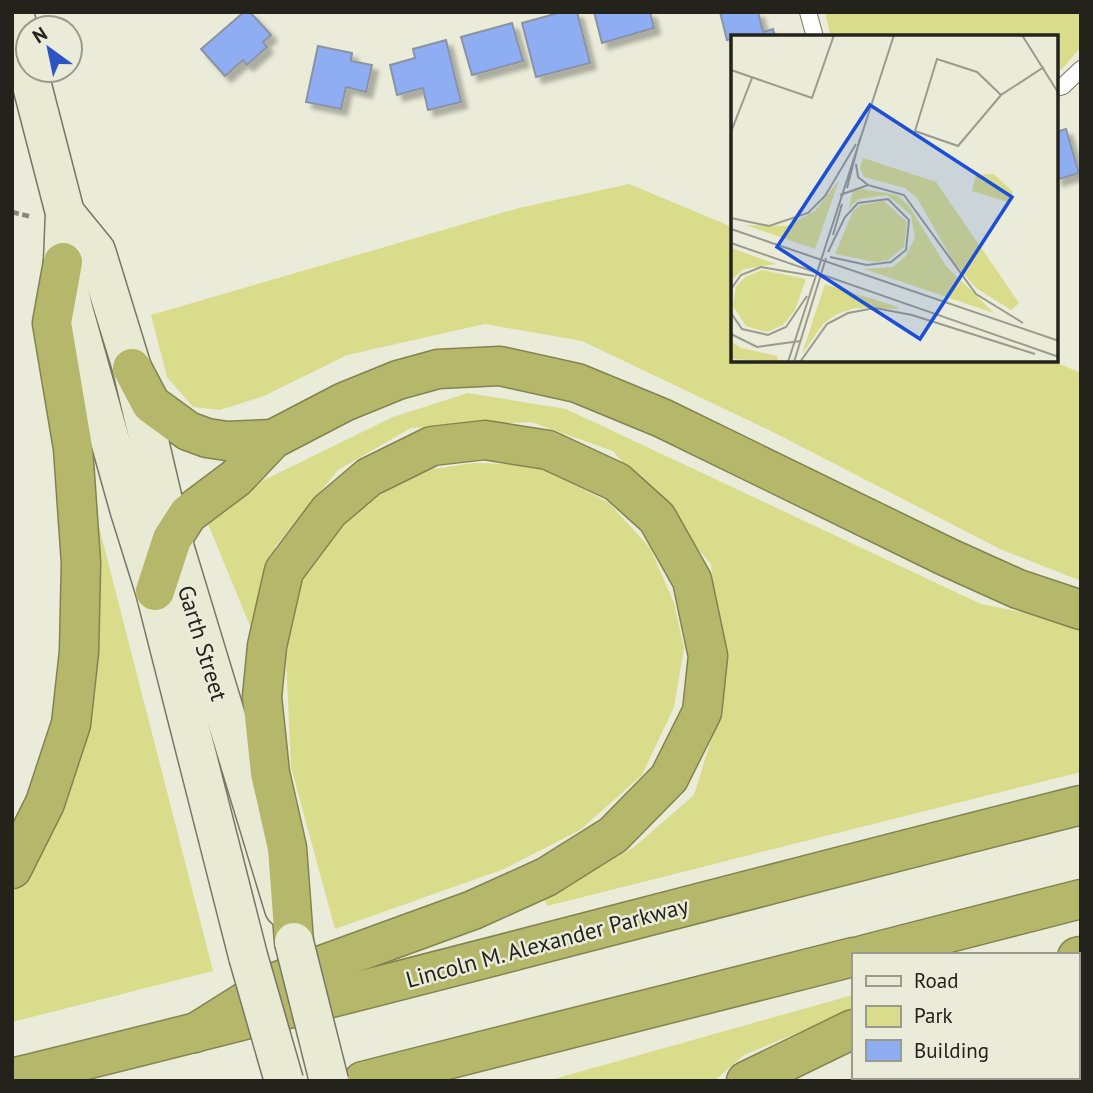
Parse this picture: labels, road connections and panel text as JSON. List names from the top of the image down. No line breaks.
{"streets":{"highway":["Lincoln M. Alexander Parkway"],"main road":["Garth Street"]},"legend":["Road","Park","Building"],"north":"top left"}
